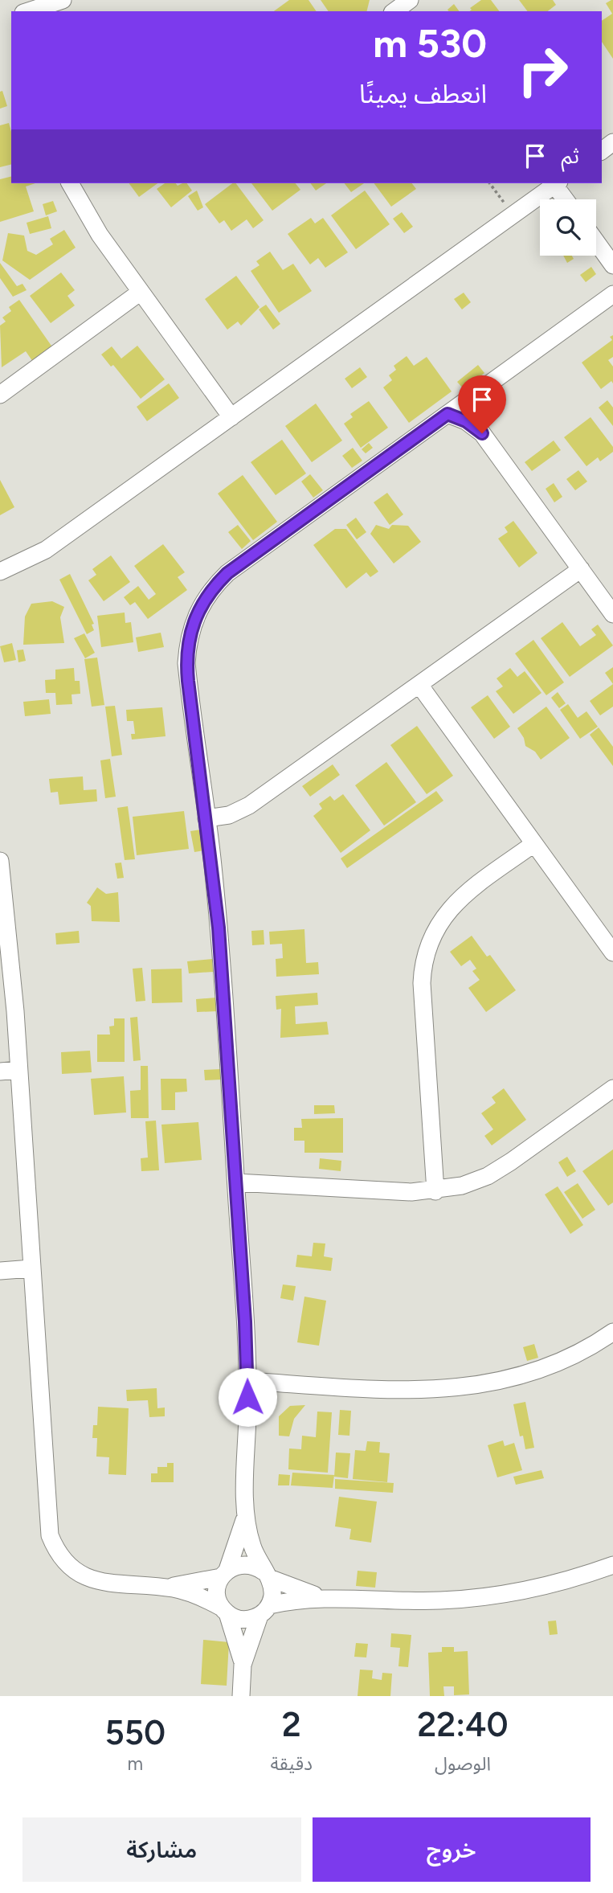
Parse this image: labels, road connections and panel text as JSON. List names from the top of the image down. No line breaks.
{"page":{"turn":["530 m","انعطف يمينًا"],"then":"ثم","eta":["22:40","الوصول","2","دقيقة","550","m"],"buttons":["خروج","مشاركة"]}}
